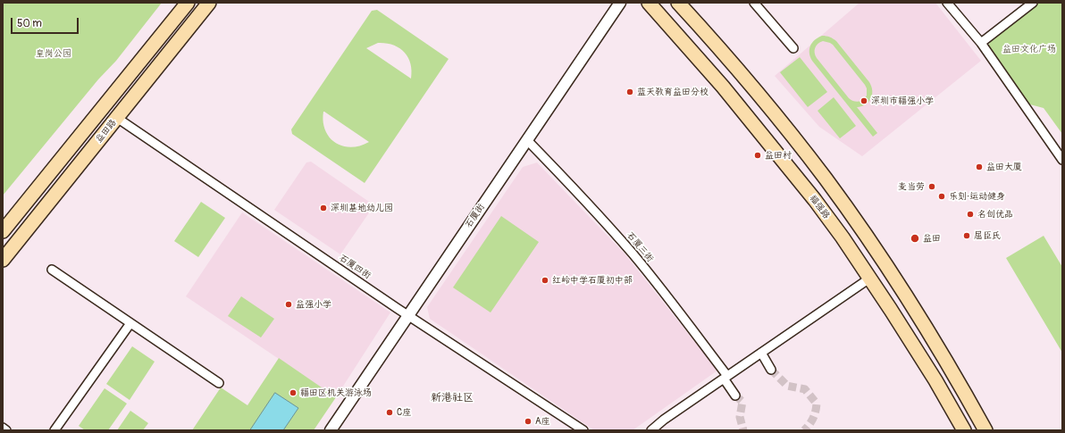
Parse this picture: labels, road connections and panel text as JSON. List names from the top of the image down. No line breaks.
{"streets":{"main road":["益田路","福强路"],"street":["石厦街","石厦三街","石厦四街"]},"crossings":[["益田路","石厦四街"],["石厦街","石厦三街"],["石厦街","石厦四街"]],"districts":["新港社区"],"parks":["益田文化广场","皇岗公园"],"places":["蓝天教育益田分校","深圳市福强小学","益田村","益田大厦","麦当劳","乐刻·运动健身","深圳基地幼儿园","名创优品","屈臣氏","益田","红岭中学石厦初中部","益强小学","福田区机关游泳场","C座","A座"],"scale_bar":"50 m"}
